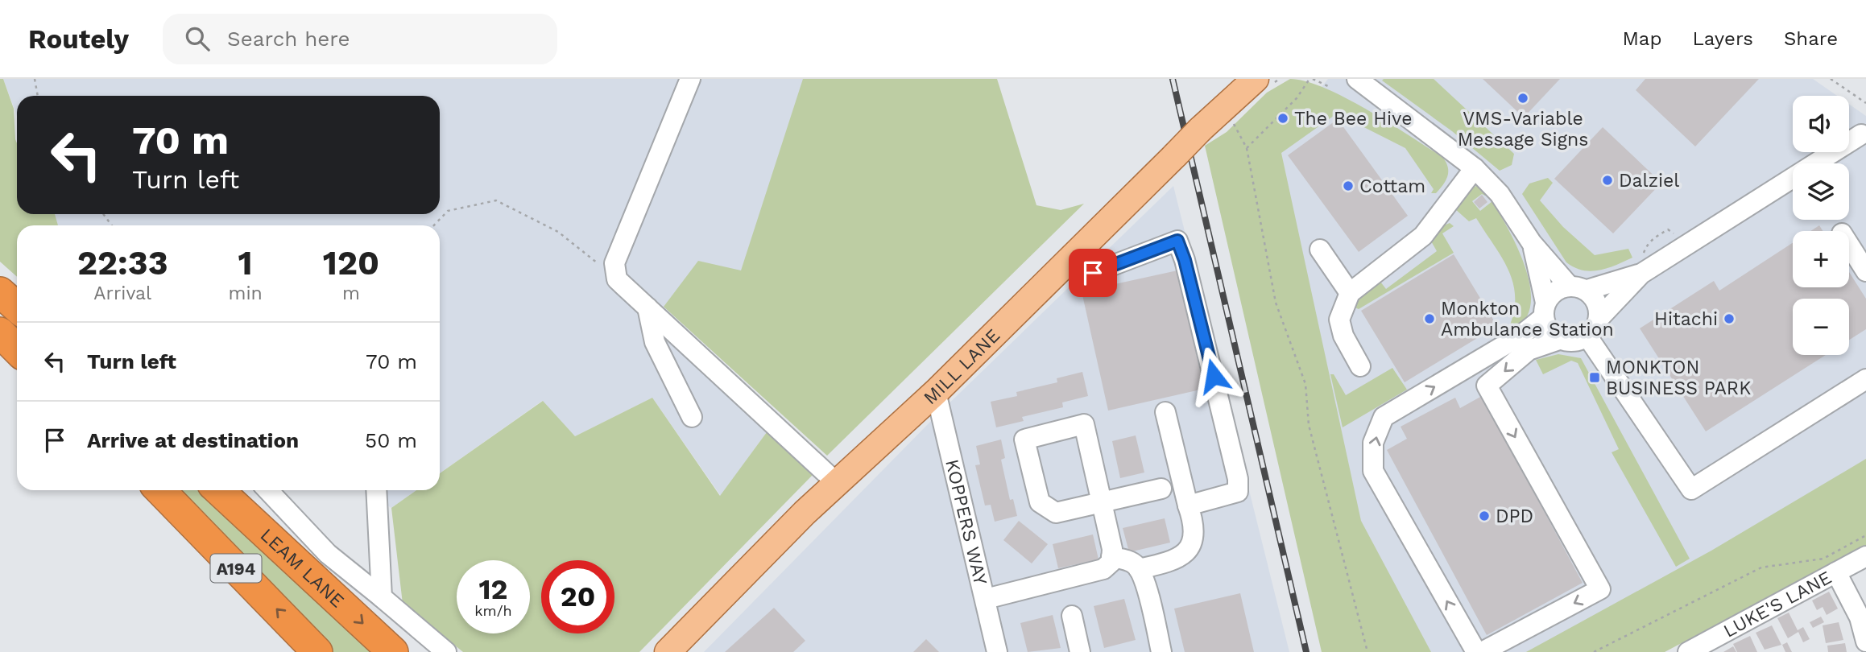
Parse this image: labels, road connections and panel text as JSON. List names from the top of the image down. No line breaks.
{"streets":{"highway":["LEAM LANE","A194"],"main road":["MILL LANE"],"street":["KOPPERS WAY","LUKE'S LANE"]},"crossings":[["MILL LANE","KOPPERS WAY"]],"places":{"other":["VMS-Variable Message Signs","The Bee Hive","Dalziel","Cottam","Monkton Ambulance Station","Hitachi","DPD"],"transit":["MONKTON BUSINESS PARK"]},"page":{"header":"Routely","search":"Search here","nav":["Map","Layers","Share"],"map_buttons":["+","−"],"turn":["70 m","Turn left"],"eta":["22:33","Arrival","1","min","120","m"],"list":[{"name":"Turn left","value":"70 m"},{"name":"Arrive at destination","value":"50 m"}],"speed":"12 km/h","limit":"20"}}
